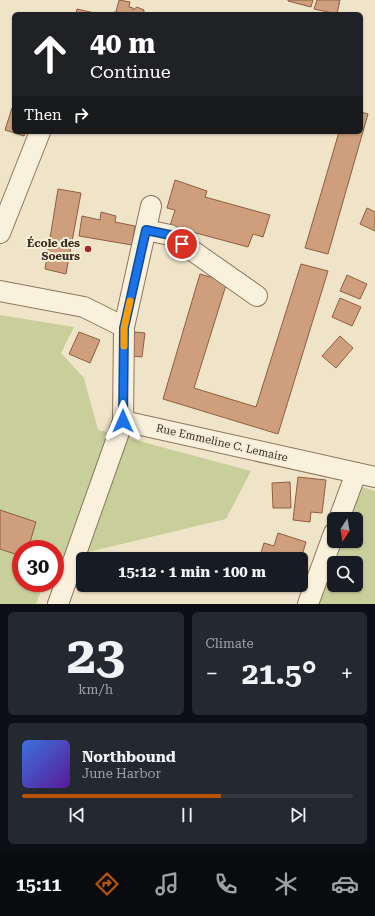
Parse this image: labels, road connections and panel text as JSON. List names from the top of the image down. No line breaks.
{"streets":{"street":["Rue Emmeline C. Lemaire"]},"places":["École des Soeurs"],"north":"bottom","page":{"turn":["40 m","Continue"],"then":"Then","limit":"30","trip":"15:12 · 1 min · 100 m","tile":[["23","km/h"],"Climate"],"heat":["−","21.5°","+"],"song":["Northbound","June Harbor"],"tabs":"15:11"}}
